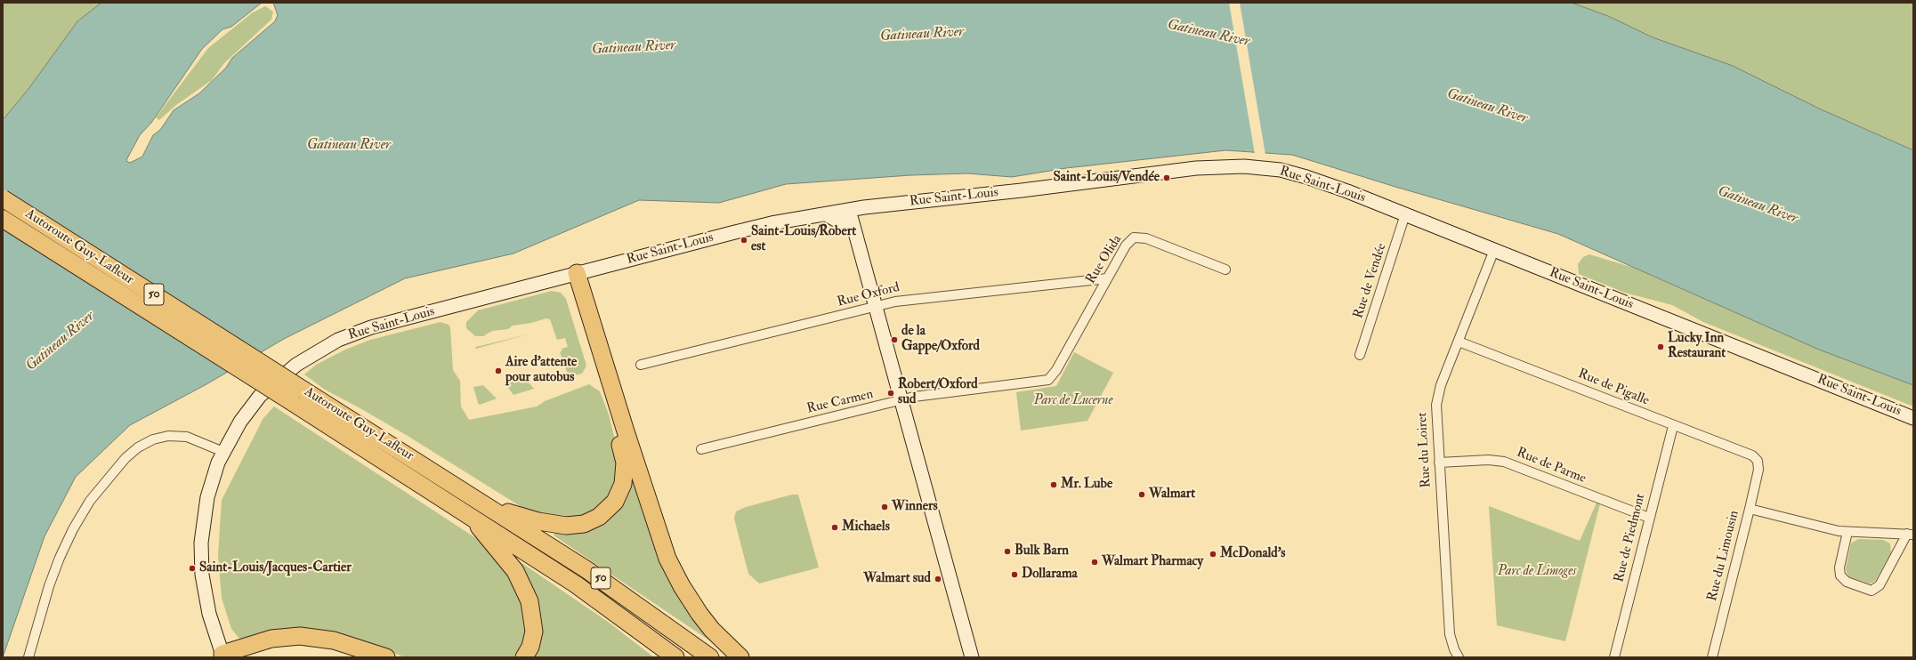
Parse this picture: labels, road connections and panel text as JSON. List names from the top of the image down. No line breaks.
{"streets":{"highway":["Autoroute Guy-Lafleur","50"],"main road":["Rue Saint-Louis"],"street":["Rue Olida","Rue de Vendée","Rue Oxford","Rue de Pigalle","Rue Carmen","Rue du Loiret","Rue de Parme","Rue de Piedmont","Rue du Limousin"]},"crossings":[["Rue Saint-Louis","Rue de Vendée"],["Rue Saint-Louis","Rue du Loiret"],["Rue Olida","Rue Oxford"],["Rue Olida","Rue Carmen"],["Rue de Pigalle","Rue du Loiret"],["Rue de Pigalle","Rue de Piedmont"],["Rue de Pigalle","Rue du Limousin"],["Rue du Loiret","Rue de Parme"],["Rue de Parme","Rue de Piedmont"]],"water":["Gatineau River"],"parks":["Parc de Lucerne","Parc de Limoges"],"places":["Saint-Louis/Vendée","Saint-Louis/Robert est","de la Gappe/Oxford","Lucky Inn Restaurant","Aire d'attente pour autobus","Robert/Oxford sud","Mr. Lube","Walmart","Winners","Michaels","Bulk Barn","McDonald's","Walmart Pharmacy","Saint-Louis/Jacques-Cartier","Dollarama","Walmart sud"]}
